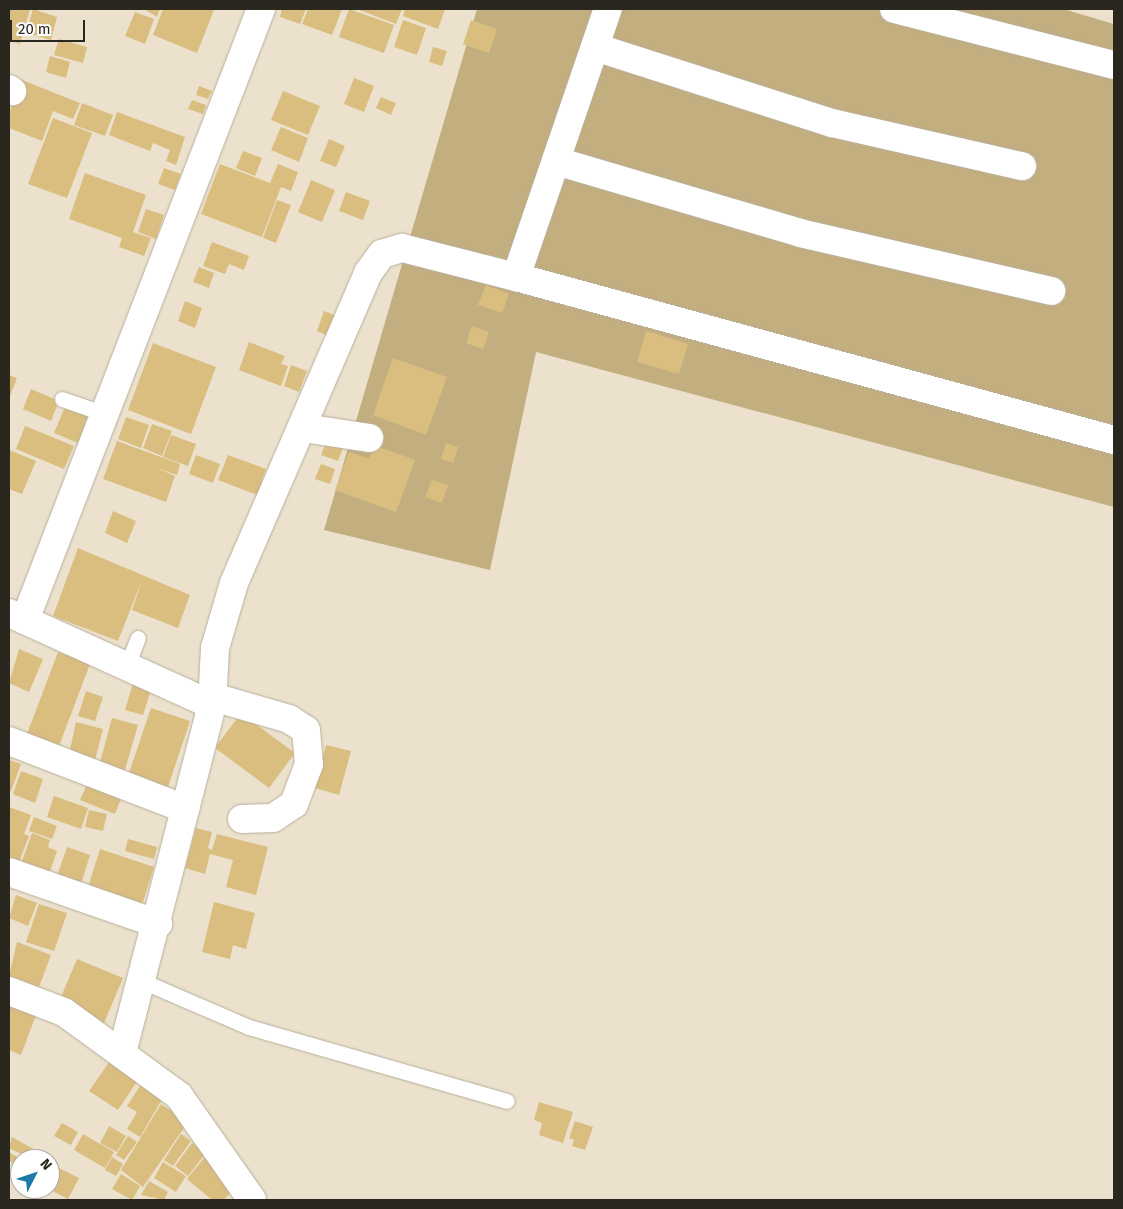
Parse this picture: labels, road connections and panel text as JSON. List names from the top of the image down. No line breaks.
{"scale_bar":"20 m","north":"top right"}
